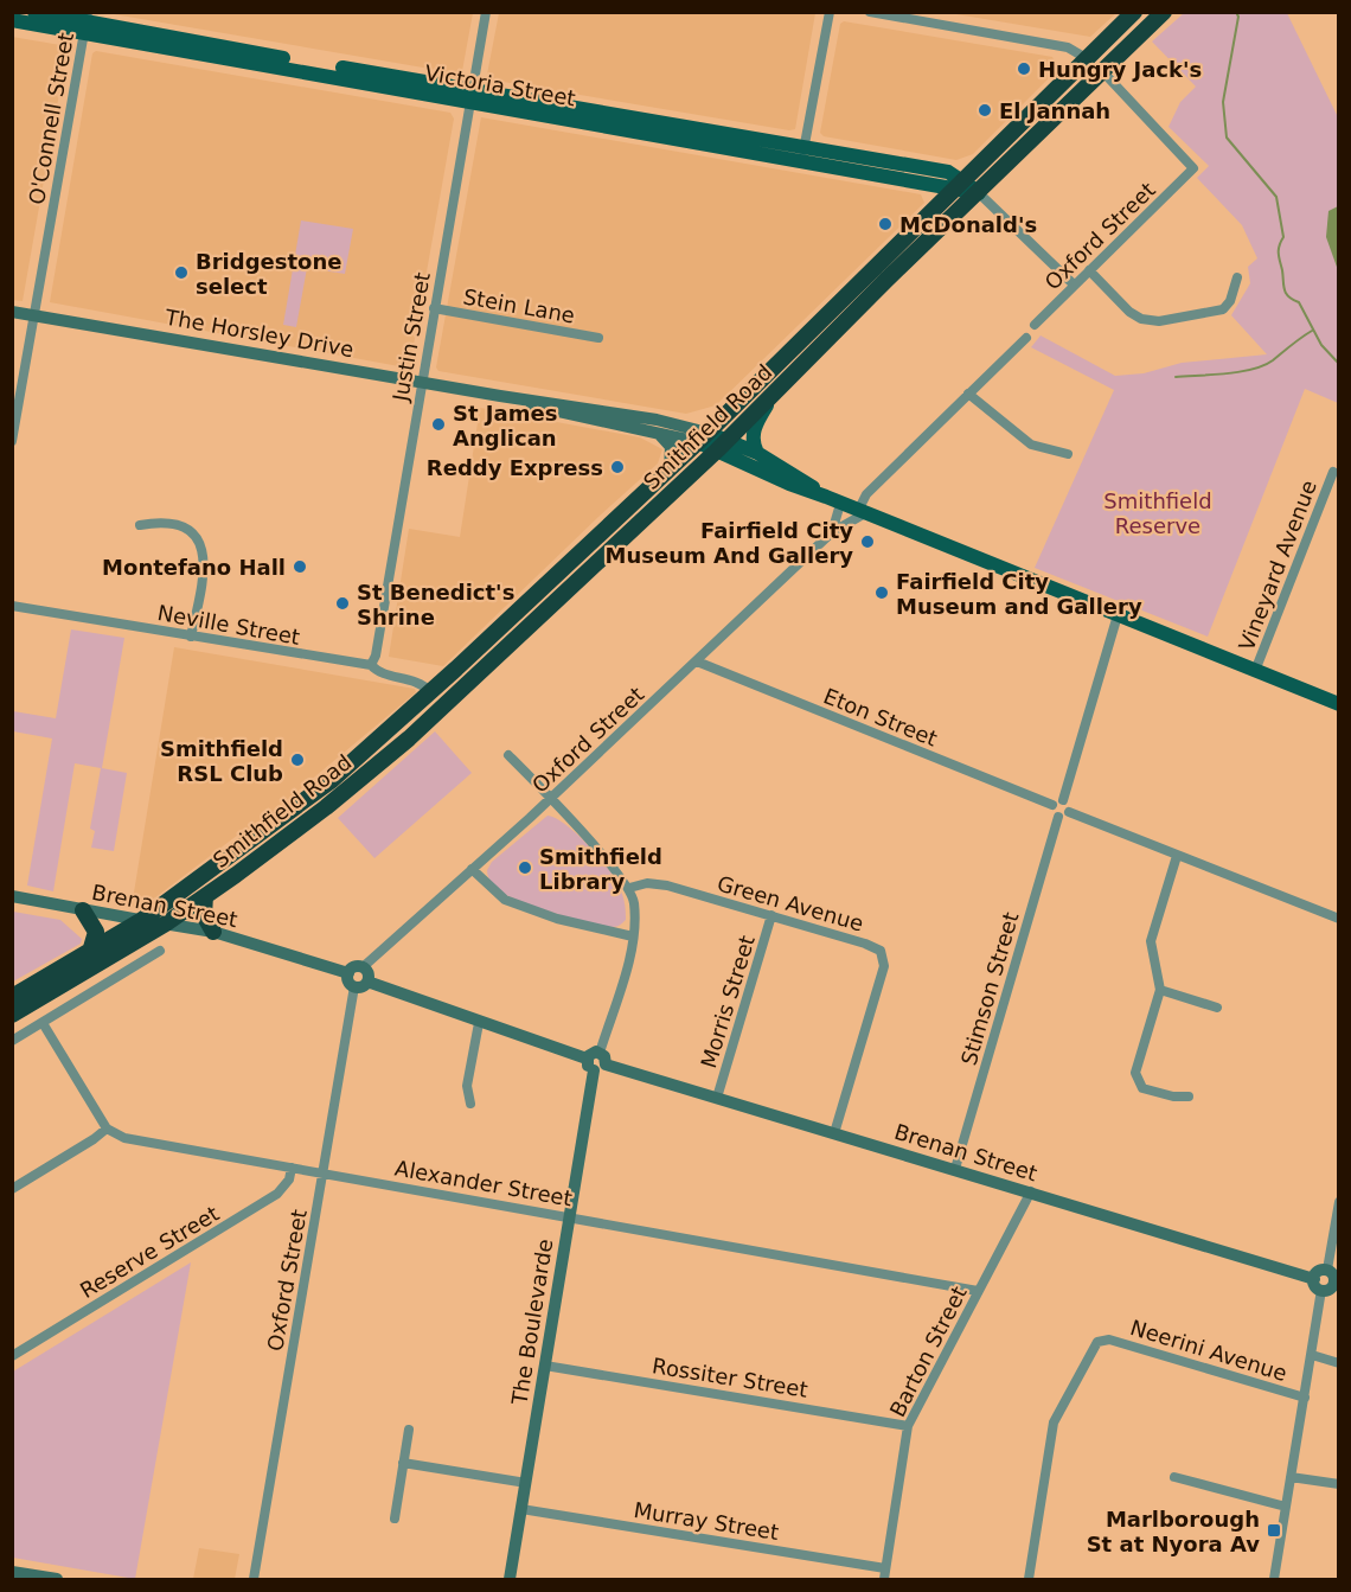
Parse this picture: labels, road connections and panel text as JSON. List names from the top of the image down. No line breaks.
{"streets":{"highway":["Smithfield Road"],"main road":["Victoria Street","The Horsley Drive"],"street":["O'Connell Street","Oxford Street","Stein Lane","Justin Street","Vineyard Avenue","Neville Street","Eton Street","Green Avenue","Brenan Street","Stimson Street","Morris Street","Alexander Street","Reserve Street","The Boulevarde","Neerini Avenue","Barton Street","Rossiter Street","Murray Street"]},"crossings":[["Victoria Street","O'Connell Street"],["Victoria Street","Justin Street"],["Victoria Street","Smithfield Road"],["O'Connell Street","The Horsley Drive"],["Oxford Street","The Horsley Drive"],["Oxford Street","Smithfield Road"],["Oxford Street","Eton Street"],["Oxford Street","Brenan Street"],["Oxford Street","Alexander Street"],["Stein Lane","Justin Street"],["The Horsley Drive","Justin Street"],["The Horsley Drive","Smithfield Road"],["The Horsley Drive","Vineyard Avenue"],["Justin Street","Neville Street"],["Smithfield Road","Neville Street"],["Smithfield Road","Brenan Street"],["Green Avenue","Brenan Street"],["Green Avenue","Morris Street"],["Green Avenue","The Boulevarde"],["Brenan Street","Stimson Street"],["Brenan Street","Morris Street"],["Brenan Street","The Boulevarde"],["Brenan Street","Barton Street"],["Alexander Street","Reserve Street"],["Alexander Street","The Boulevarde"],["Alexander Street","Barton Street"],["The Boulevarde","Rossiter Street"],["The Boulevarde","Murray Street"],["Barton Street","Rossiter Street"],["Barton Street","Murray Street"]],"parks":["Smithfield Reserve"],"places":{"other":["Hungry Jack's","El Jannah","McDonald's","Bridgestone select","St James Anglican","Reddy Express","Fairfield City Museum And Gallery","Montefano Hall","Fairfield City Museum and Gallery","St Benedict's Shrine","Smithfield RSL Club","Smithfield Library"],"transit":["Marlborough St at Nyora Av"]}}
